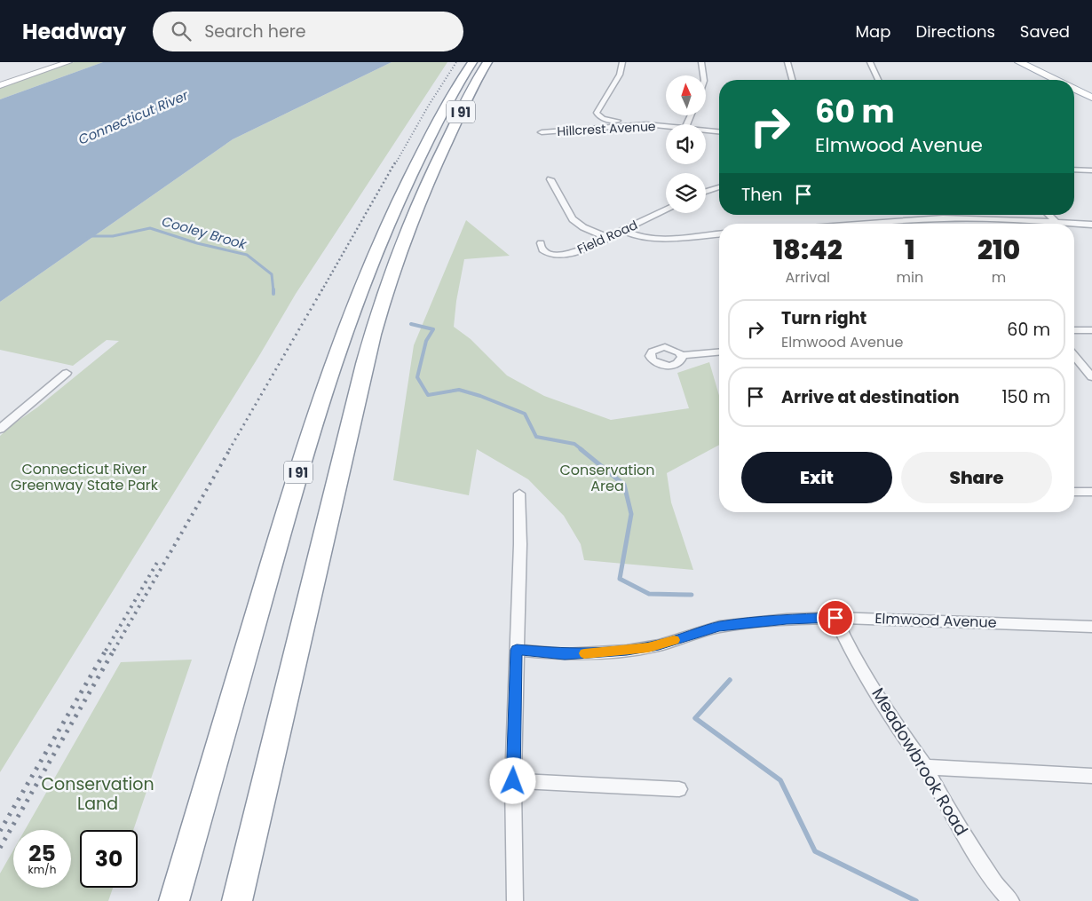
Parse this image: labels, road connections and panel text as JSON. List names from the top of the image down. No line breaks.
{"streets":{"highway":["I 91"],"street":["Hillcrest Avenue","Field Road","Elmwood Avenue","Meadowbrook Road"]},"crossings":[["Elmwood Avenue","Meadowbrook Road"]],"water":["Connecticut River","Cooley Brook"],"parks":["Connecticut River Greenway State Park","Conservation Area","Conservation Land"],"north":"top","page":{"header":"Headway","search":"Search here","nav":["Map","Directions","Saved"],"turn":["60 m","Elmwood Avenue"],"then":"Then","eta":["18:42","Arrival","1","min","210","m"],"list":[{"name":"Turn right","note":"Elmwood Avenue","value":"60 m"},{"name":"Arrive at destination","value":"150 m"}],"buttons":["Exit","Share"],"speed":"25 km/h","limit":"30"}}
